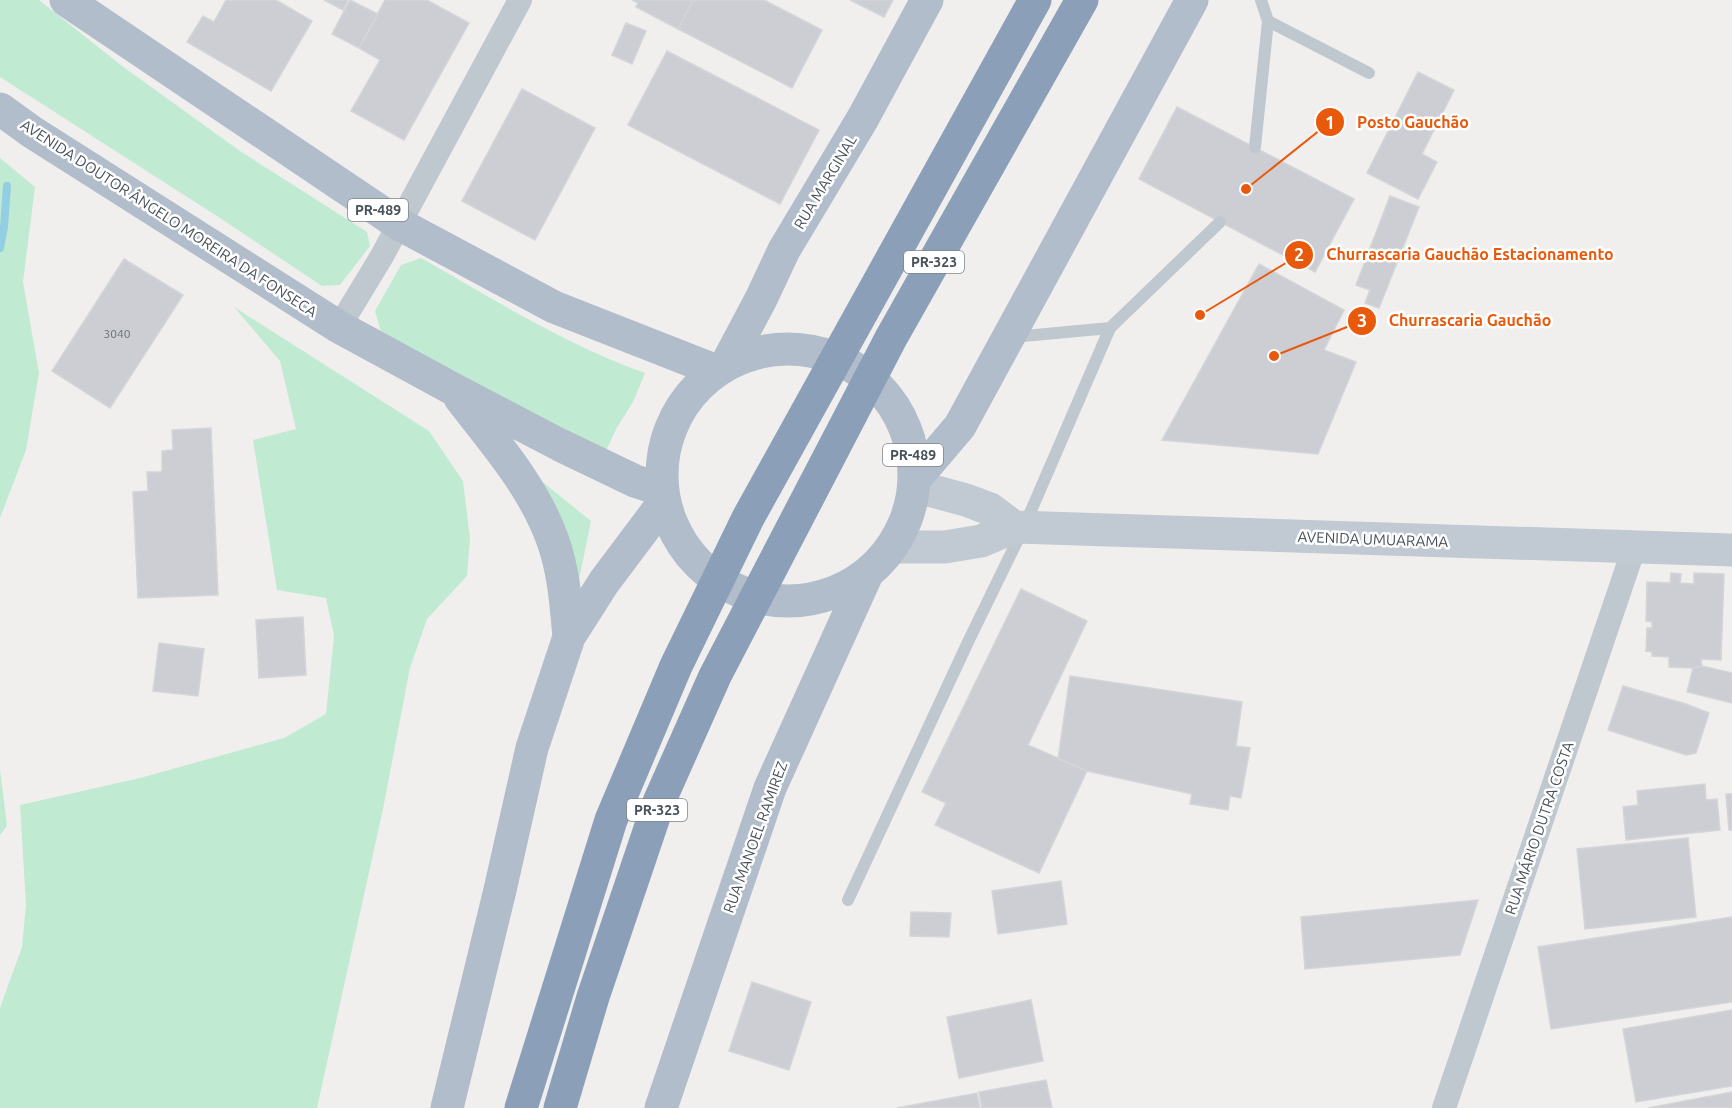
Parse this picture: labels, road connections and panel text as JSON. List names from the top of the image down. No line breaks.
{"streets":{"highway":["PR-323"],"main road":["RUA MARGINAL","PR-489","AVENIDA DOUTOR ÂNGELO MOREIRA DA FONSECA","RUA MANOEL RAMIREZ"],"street":["AVENIDA UMUARAMA","RUA MÁRIO DUTRA COSTA"]},"crossings":[["RUA MARGINAL","PR-489"],["PR-489","AVENIDA DOUTOR ÂNGELO MOREIRA DA FONSECA"],["PR-489","AVENIDA UMUARAMA"],["PR-489","RUA MANOEL RAMIREZ"],["AVENIDA UMUARAMA","RUA MÁRIO DUTRA COSTA"]],"places":["Posto Gauchão","Churrascaria Gauchão Estacionamento","Churrascaria Gauchão"],"house_numbers":["3040"]}
